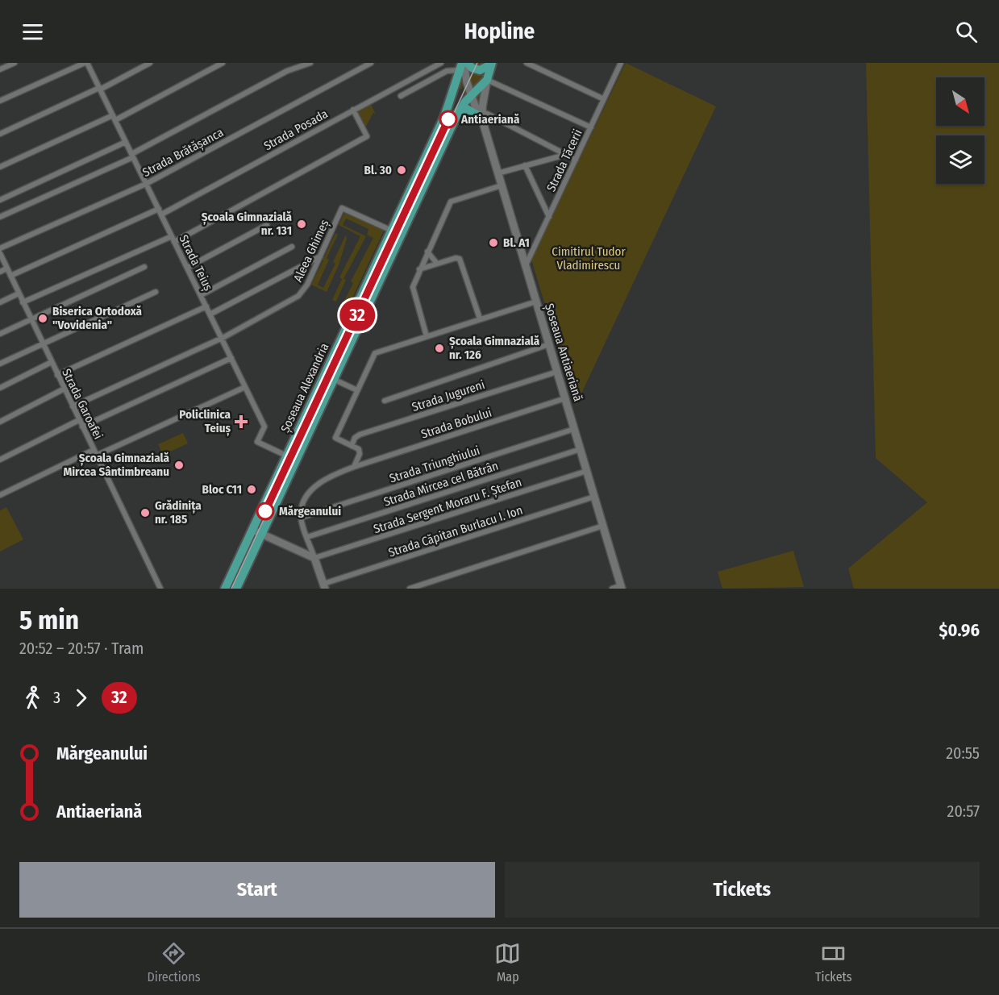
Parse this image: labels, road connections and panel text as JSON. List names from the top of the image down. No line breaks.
{"streets":{"main road":["Șoseaua Antiaeriană","Șoseaua Alexandria"],"street":["Strada Posada","Strada Brătășanca","Strada Tăcerii","Aleea Ghimeș","Strada Teiuș","Strada Jugureni","Strada Garoafei","Strada Bobului","Strada Triunghiului","Strada Mircea cel Bătrân","Strada Sergent Moraru F. Ștefan","Strada Căpitan Burlacu I. Ion"]},"crossings":[["Strada Posada","Strada Teiuș"],["Strada Brătășanca","Strada Teiuș"],["Strada Tăcerii","Șoseaua Antiaeriană"],["Aleea Ghimeș","Strada Teiuș"],["Aleea Ghimeș","Șoseaua Alexandria"],["Aleea Ghimeș","Strada Garoafei"],["Strada Teiuș","Șoseaua Alexandria"],["Șoseaua Antiaeriană","Șoseaua Alexandria"],["Șoseaua Antiaeriană","Strada Jugureni"],["Șoseaua Antiaeriană","Strada Bobului"],["Șoseaua Antiaeriană","Strada Triunghiului"],["Șoseaua Antiaeriană","Strada Mircea cel Bătrân"],["Șoseaua Antiaeriană","Strada Sergent Moraru F. Ștefan"],["Șoseaua Antiaeriană","Strada Căpitan Burlacu I. Ion"],["Strada Bobului","Strada Triunghiului"]],"parks":["Cimitirul Tudor Vladimirescu"],"places":{"other":["Antiaeriană","Bl. 30","Școala Gimnazială nr. 131","Bl. A1","Biserica Ortodoxă \"Vovidenia\"","Școala Gimnazială nr. 126","Școala Gimnazială Mircea Sântimbreanu","Bloc C11","Mărgeanului","Grădinița nr. 185"],"health":["Policlinica Teiuș"]},"lines":["tram line 32"],"north":"bottom right","page":{"header":"Hopline","on_map":"32","heading":["5 min","20:52 – 20:57 · Tram","$0.96"],"legs":["3","32"],"list":[{"name":"Mărgeanului","value":"20:55"},{"name":"Antiaeriană","value":"20:57"}],"buttons":["Start","Tickets"],"tabs":["Directions","Map","Tickets"]}}
